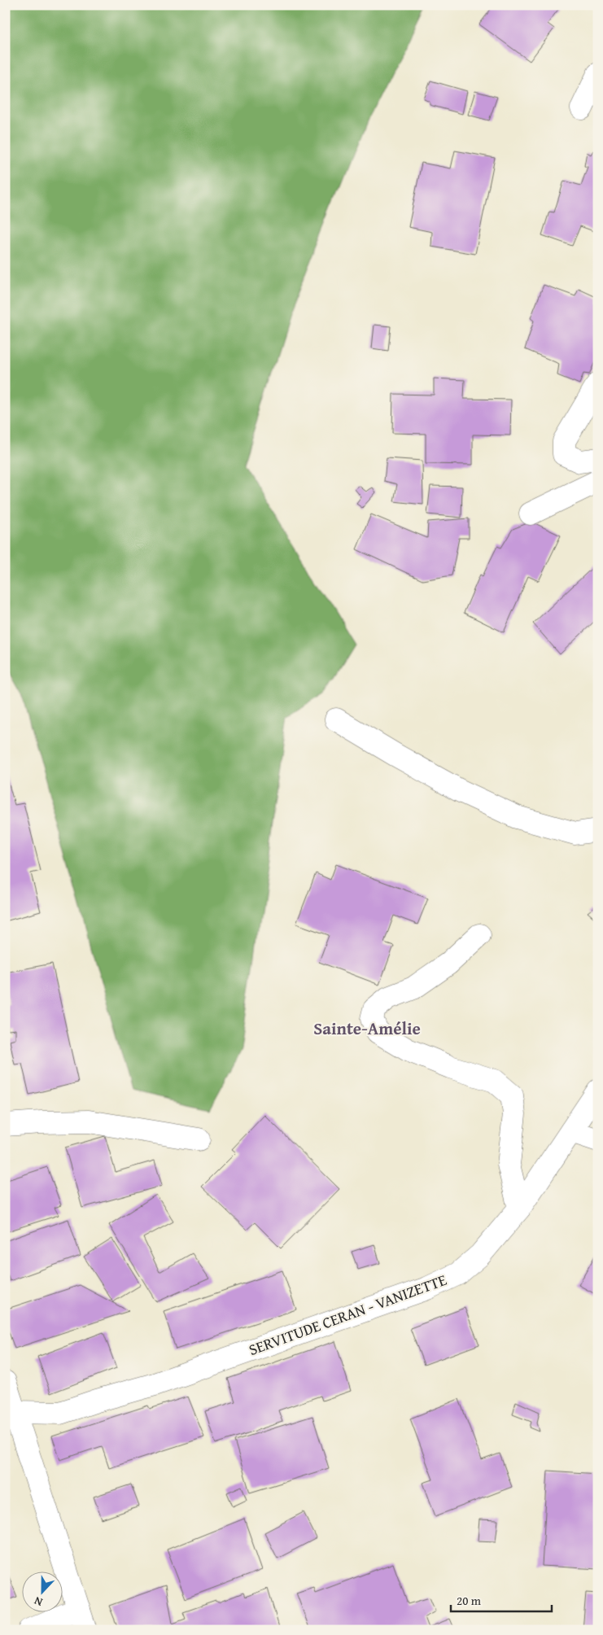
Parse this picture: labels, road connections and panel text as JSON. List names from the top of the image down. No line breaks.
{"streets":{"street":["SERVITUDE CERAN - VANIZETTE"]},"districts":["Sainte-Amélie"],"scale_bar":"20 m","north":"bottom"}
